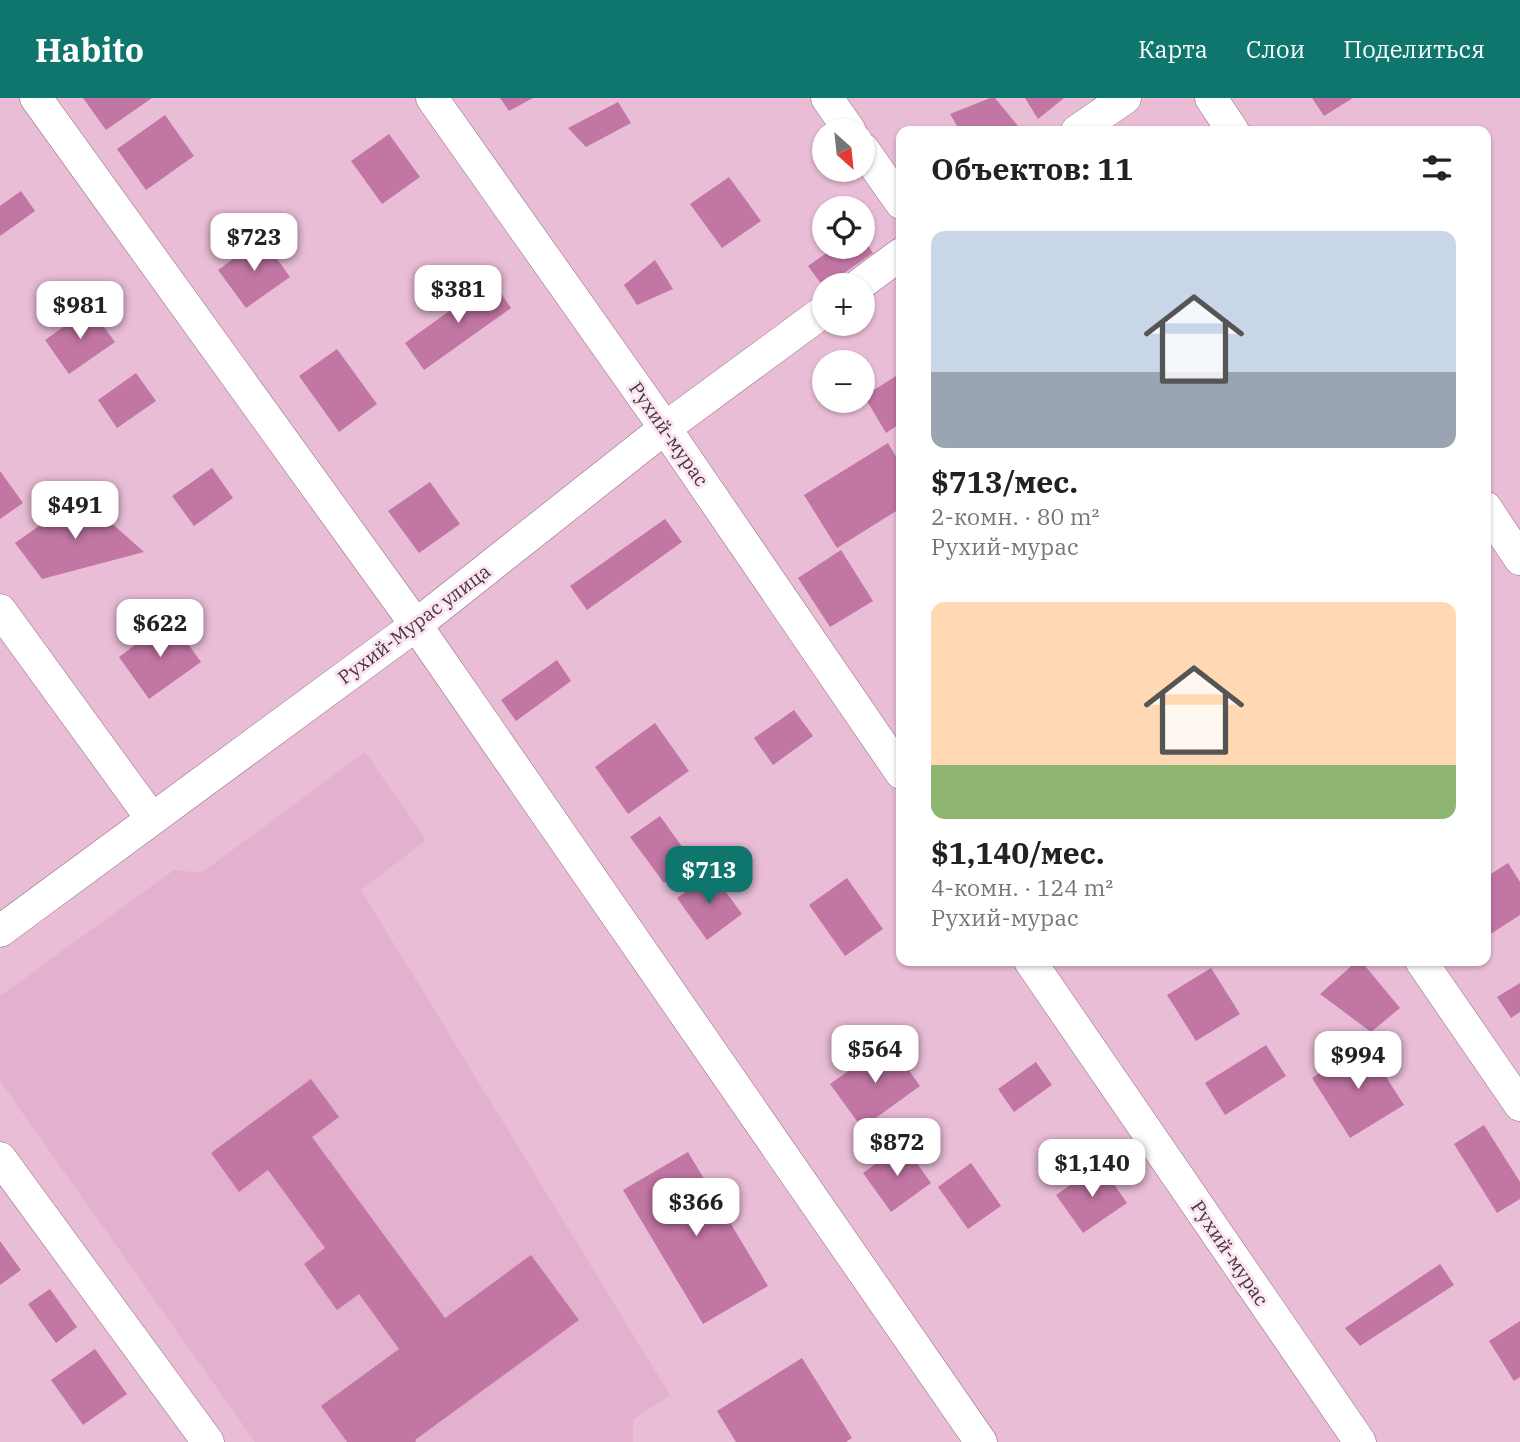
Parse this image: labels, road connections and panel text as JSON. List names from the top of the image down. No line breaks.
{"streets":{"street":["Рухий-мурас","Рухий-Мурас улица"]},"crossings":[["Рухий-мурас","Рухий-Мурас улица"]],"north":"bottom right","page":{"header":"Habito","nav":["Карта","Слои","Поделиться"],"map_buttons":["+","−"],"heading":"Объектов: 11","list":[{"name":"$713/мес.","note":"2-комн. · 80 m² · Рухий-мурас"},{"name":"$1,140/мес.","note":"4-комн. · 124 m² · Рухий-мурас"}],"price":["$723","$381","$981","$491","$622","$713","$564","$994","$872","$1,140","$366"]}}
